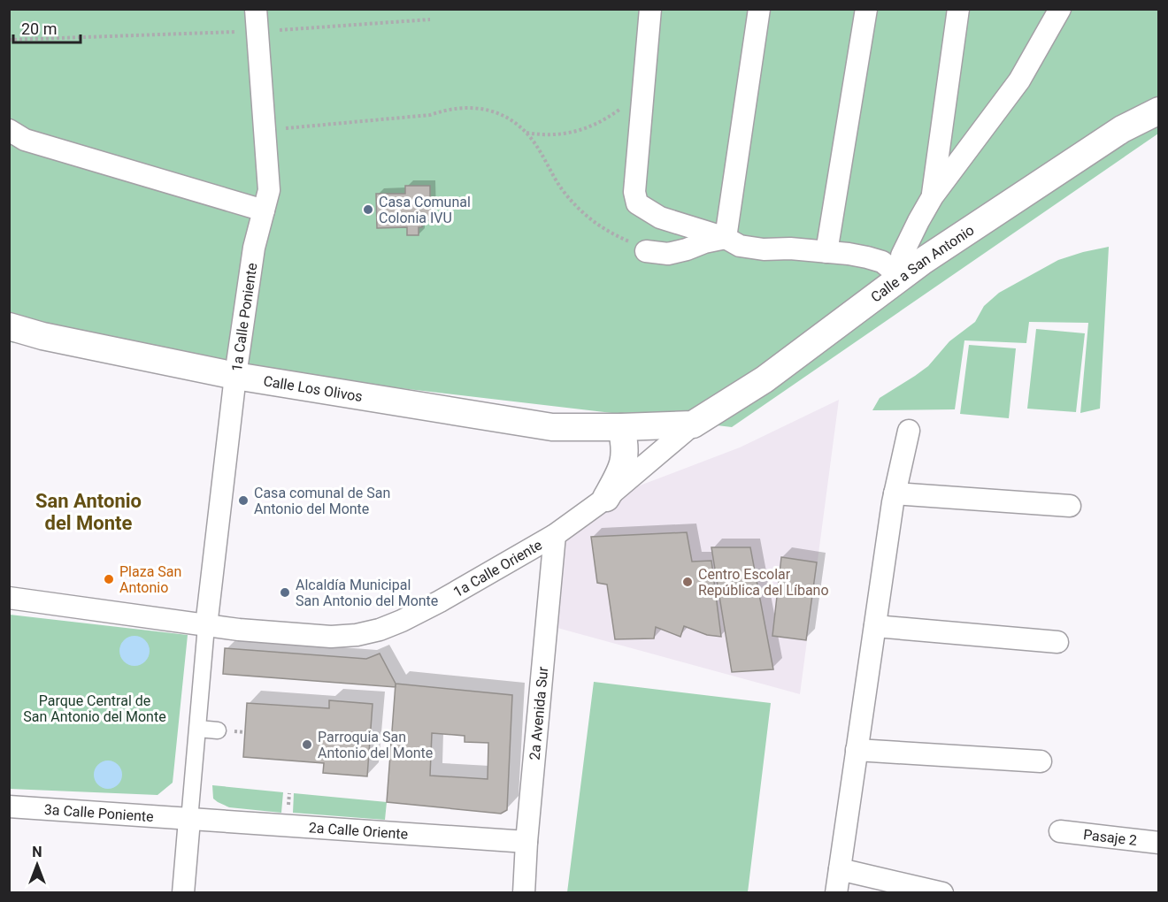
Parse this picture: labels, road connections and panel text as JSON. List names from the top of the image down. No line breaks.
{"streets":{"street":["Calle a San Antonio","1a Calle Poniente","Calle Los Olivos","1a Calle Oriente","2a Avenida Sur","3a Calle Poniente","2a Calle Oriente","Pasaje 2"]},"crossings":[["Calle a San Antonio","Calle Los Olivos"],["Calle a San Antonio","1a Calle Oriente"],["1a Calle Poniente","Calle Los Olivos"],["1a Calle Poniente","1a Calle Oriente"],["Calle Los Olivos","1a Calle Oriente"],["1a Calle Oriente","2a Avenida Sur"],["2a Avenida Sur","2a Calle Oriente"],["3a Calle Poniente","2a Calle Oriente"]],"districts":["San Antonio del Monte"],"parks":["Parque Central de San Antonio del Monte"],"places":["Casa Comunal Colonia IVU","Casa comunal de San Antonio del Monte","Plaza San Antonio","Centro Escolar República del Líbano","Alcaldía Municipal San Antonio del Monte","Parroquia San Antonio del Monte"],"scale_bar":"20 m","north":"top"}
